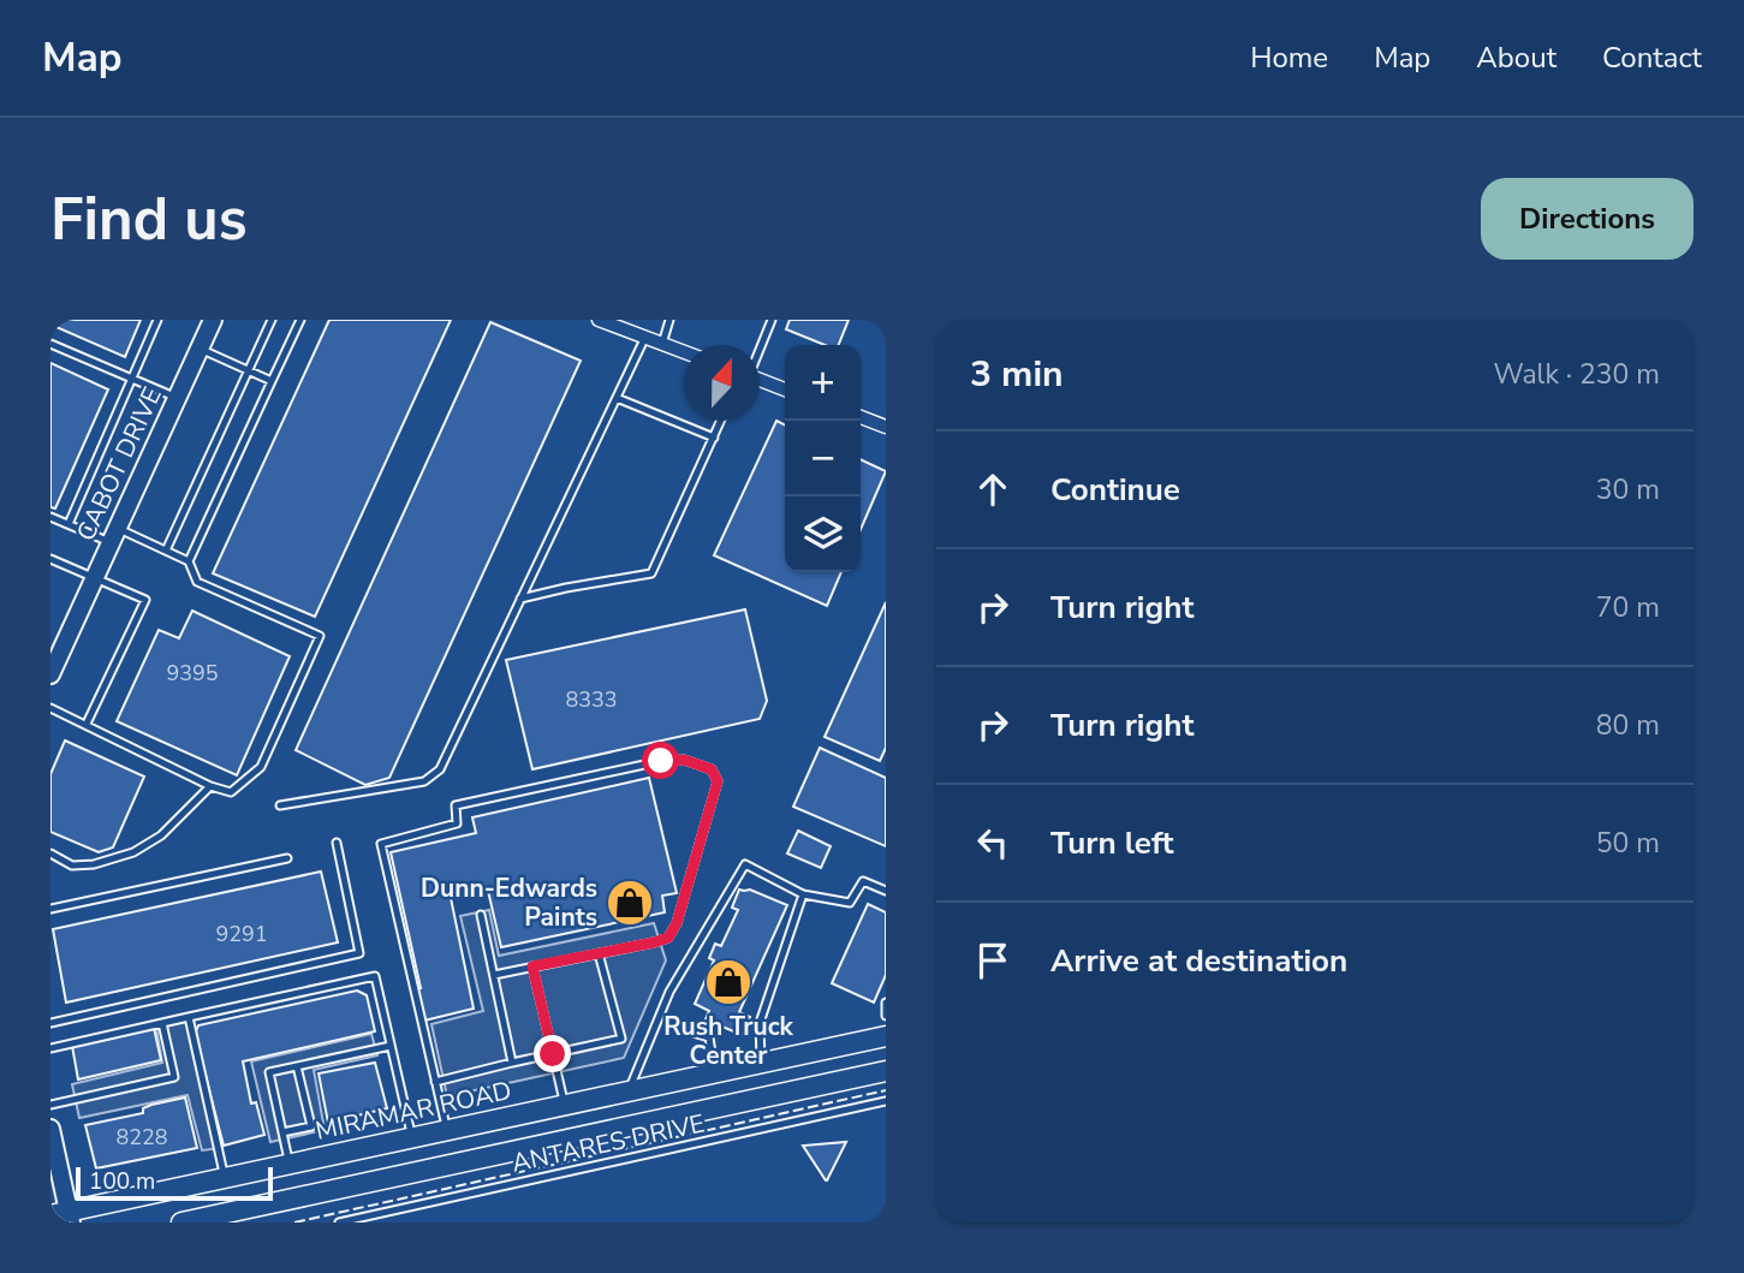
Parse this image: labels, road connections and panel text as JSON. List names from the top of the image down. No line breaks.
{"streets":{"main road":["MIRAMAR ROAD"],"street":["CABOT DRIVE"],"lane":["ANTARES DRIVE"]},"places":{"shop":["Dunn-Edwards Paints","Rush Truck Center"]},"house_numbers":["9395","8333","9291","8228"],"scale_bar":"100 m","north":"top","page":{"header":"Map","nav":["Home","Map","About","Contact"],"buttons":"Directions","title":"Find us","heading":["3 min","Walk · 230 m"],"map_buttons":["+","−"],"list":[["Continue","30 m"],["Turn right","70 m"],["Turn right","80 m"],["Turn left","50 m"],"Arrive at destination"],"scale":"100 m"}}
